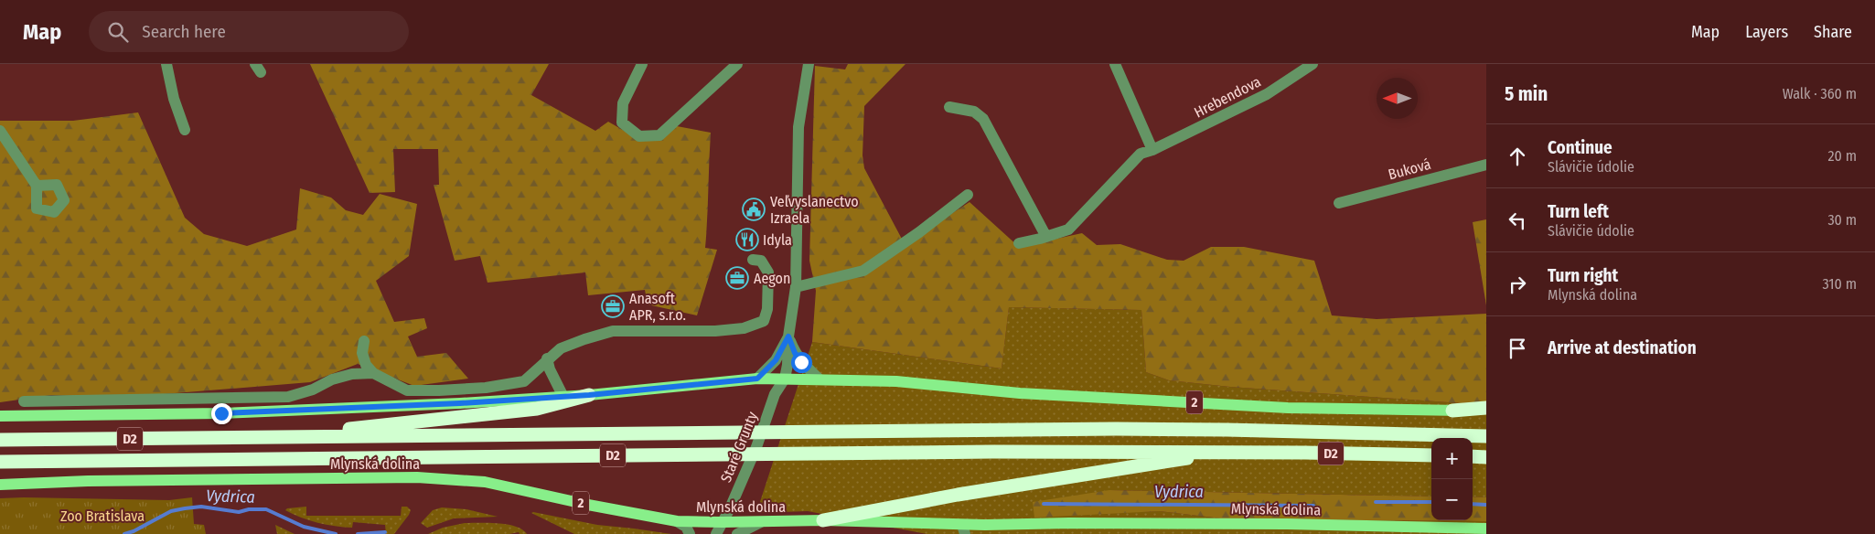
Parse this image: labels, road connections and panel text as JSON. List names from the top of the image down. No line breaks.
{"streets":{"highway":["D2"],"main road":["2","Mlynská dolina"],"street":["Hrebendova","Buková","Staré Grunty"]},"crossings":[["2","Staré Grunty"],["Staré Grunty","Mlynská dolina"]],"water":["Vydrica"],"parks":["Zoo Bratislava"],"places":{"public building":["Veľvyslanectvo Izraela"],"restaurant":["Idyla"],"office":["Aegon","Anasoft APR, s.r.o."]},"north":"left","page":{"header":"Map","search":"Search here","nav":["Map","Layers","Share"],"heading":["5 min","Walk · 360 m"],"list":[["Continue","Slávičie údolie","20 m"],["Turn left","Slávičie údolie","30 m"],["Turn right","Mlynská dolina","310 m"],"Arrive at destination"],"map_buttons":["+","−"]}}
